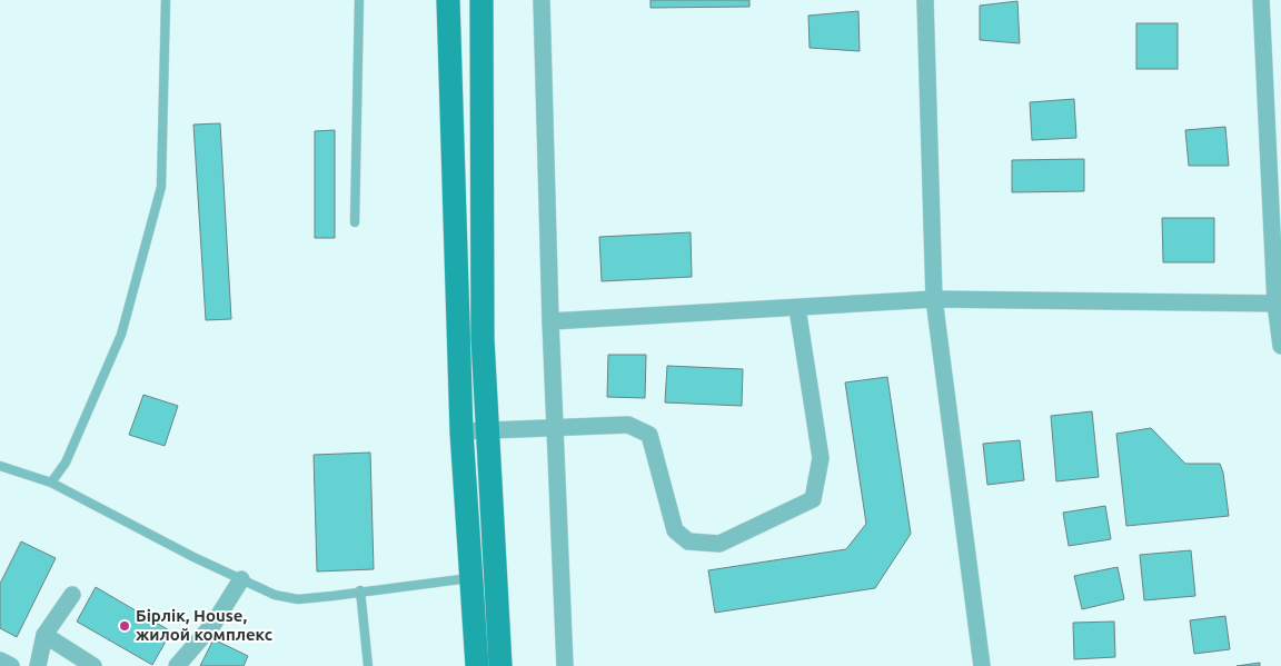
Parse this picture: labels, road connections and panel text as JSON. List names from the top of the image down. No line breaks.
{"places":["Бірлік, House, жилой комплекс"]}
